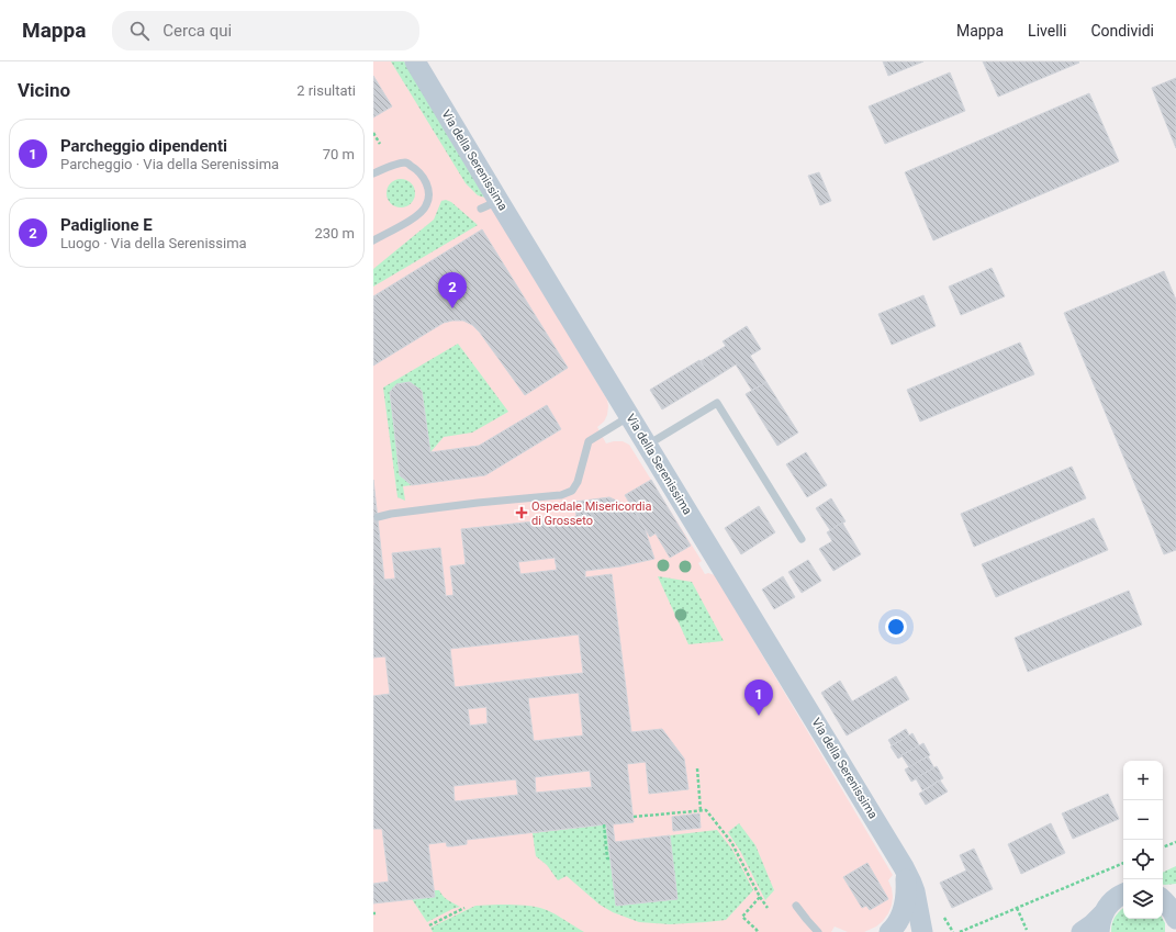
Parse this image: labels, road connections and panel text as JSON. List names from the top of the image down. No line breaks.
{"streets":{"street":["Via della Serenissima"]},"places":{"health":["Ospedale Misericordia di Grosseto"]},"page":{"header":"Mappa","search":"Cerca qui","nav":["Mappa","Livelli","Condividi"],"heading":["Vicino","2 risultati"],"list":[{"mark":"1","name":"Parcheggio dipendenti","note":"Parcheggio · Via della Serenissima","value":"70 m"},{"mark":"2","name":"Padiglione E","note":"Luogo · Via della Serenissima","value":"230 m"}],"pins":["2","1"],"map_buttons":["+","−"]}}
